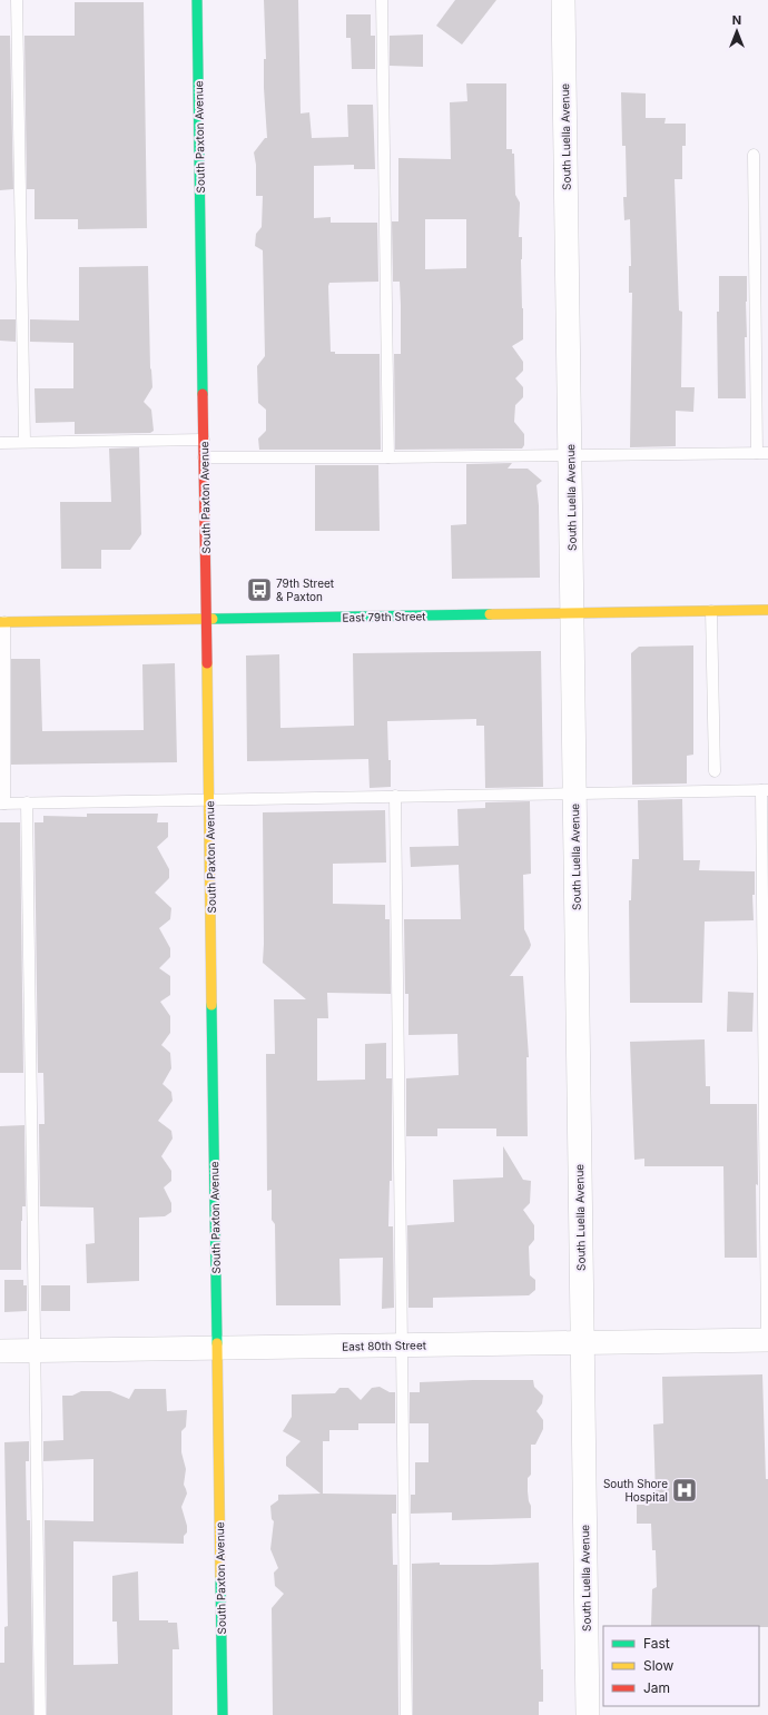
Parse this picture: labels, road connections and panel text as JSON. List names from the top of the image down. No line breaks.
{"streets":{"street":["South Paxton Avenue","South Luella Avenue","East 79th Street","East 80th Street"]},"crossings":[["South Paxton Avenue","East 79th Street"],["South Paxton Avenue","East 80th Street"],["South Luella Avenue","East 79th Street"],["South Luella Avenue","East 80th Street"]],"places":{"bus stop":["79th Street & Paxton"],"hospital":["South Shore Hospital"]},"legend":["Fast","Slow","Jam"],"north":"top"}
